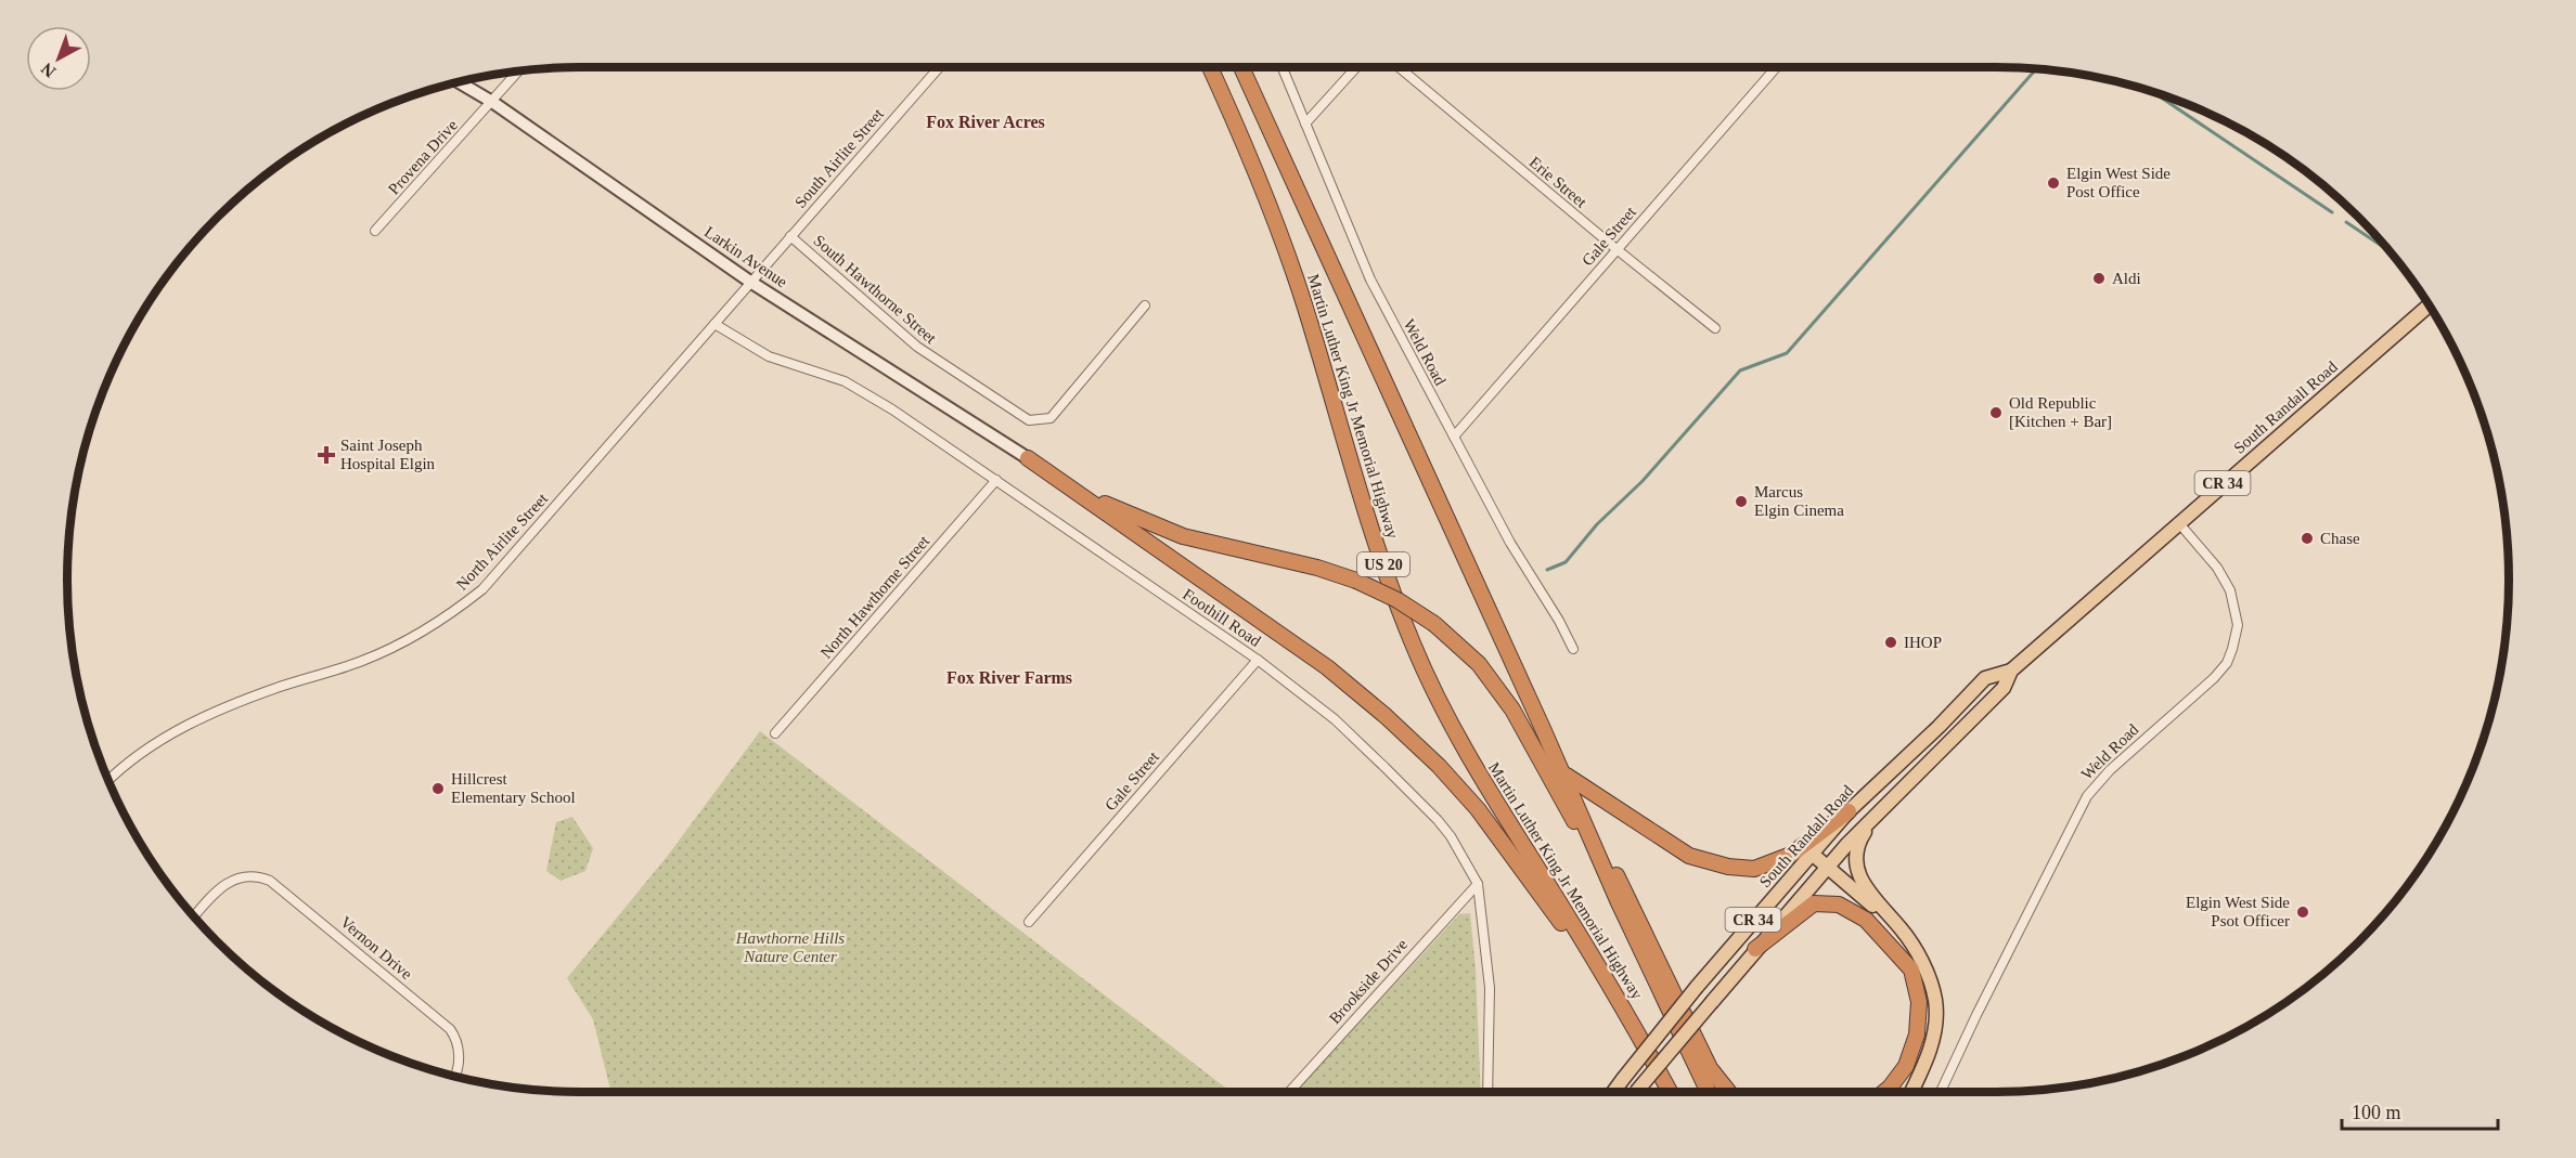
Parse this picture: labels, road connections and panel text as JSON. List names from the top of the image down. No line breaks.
{"streets":{"highway":["Martin Luther King Jr Memorial Highway","US 20"],"main road":["Larkin Avenue","South Randall Road","CR 34"],"street":["Provena Drive","South Airlite Street","Erie Street","Gale Street","South Hawthorne Street","Weld Road","North Airlite Street","North Hawthorne Street","Foothill Road","Vernon Drive","Brookside Drive"]},"crossings":[["Provena Drive","Larkin Avenue"],["South Airlite Street","Larkin Avenue"],["South Airlite Street","South Hawthorne Street"],["South Airlite Street","North Airlite Street"],["Erie Street","Gale Street"],["Gale Street","Weld Road"],["Gale Street","Foothill Road"],["Larkin Avenue","North Airlite Street"],["Weld Road","South Randall Road"],["North Airlite Street","Foothill Road"],["North Hawthorne Street","Foothill Road"],["Foothill Road","Brookside Drive"]],"districts":["Fox River Acres","Fox River Farms"],"parks":["Hawthorne Hills Nature Center"],"places":{"other":["Elgin West Side Post Office","Aldi","Old Republic [Kitchen + Bar]","Marcus Elgin Cinema","Chase","IHOP","Hillcrest Elementary School","Elgin West Side Psot Officer"],"health":["Saint Joseph Hospital Elgin"]},"scale_bar":"100 m","north":"bottom left"}
